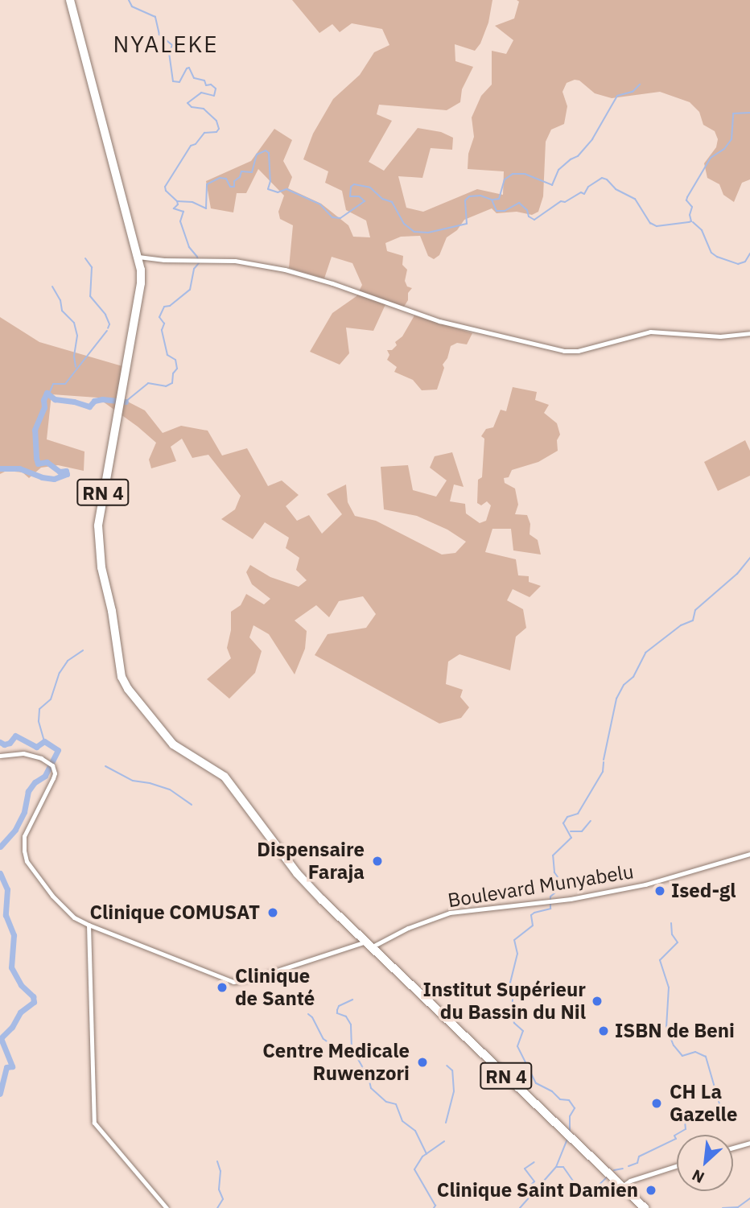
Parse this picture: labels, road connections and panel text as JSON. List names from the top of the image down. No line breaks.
{"streets":{"highway":["RN 4"],"street":["Boulevard Munyabelu"]},"crossings":[["RN 4","Boulevard Munyabelu"]],"districts":["NYALEKE"],"places":["Dispensaire Faraja","Ised-gl","Clinique COMUSAT","Clinique de Santé","Institut Supérieur du Bassin du Nil","ISBN de Beni","Centre Medicale Ruwenzori","CH La Gazelle","Clinique Saint Damien"],"north":"bottom left"}
